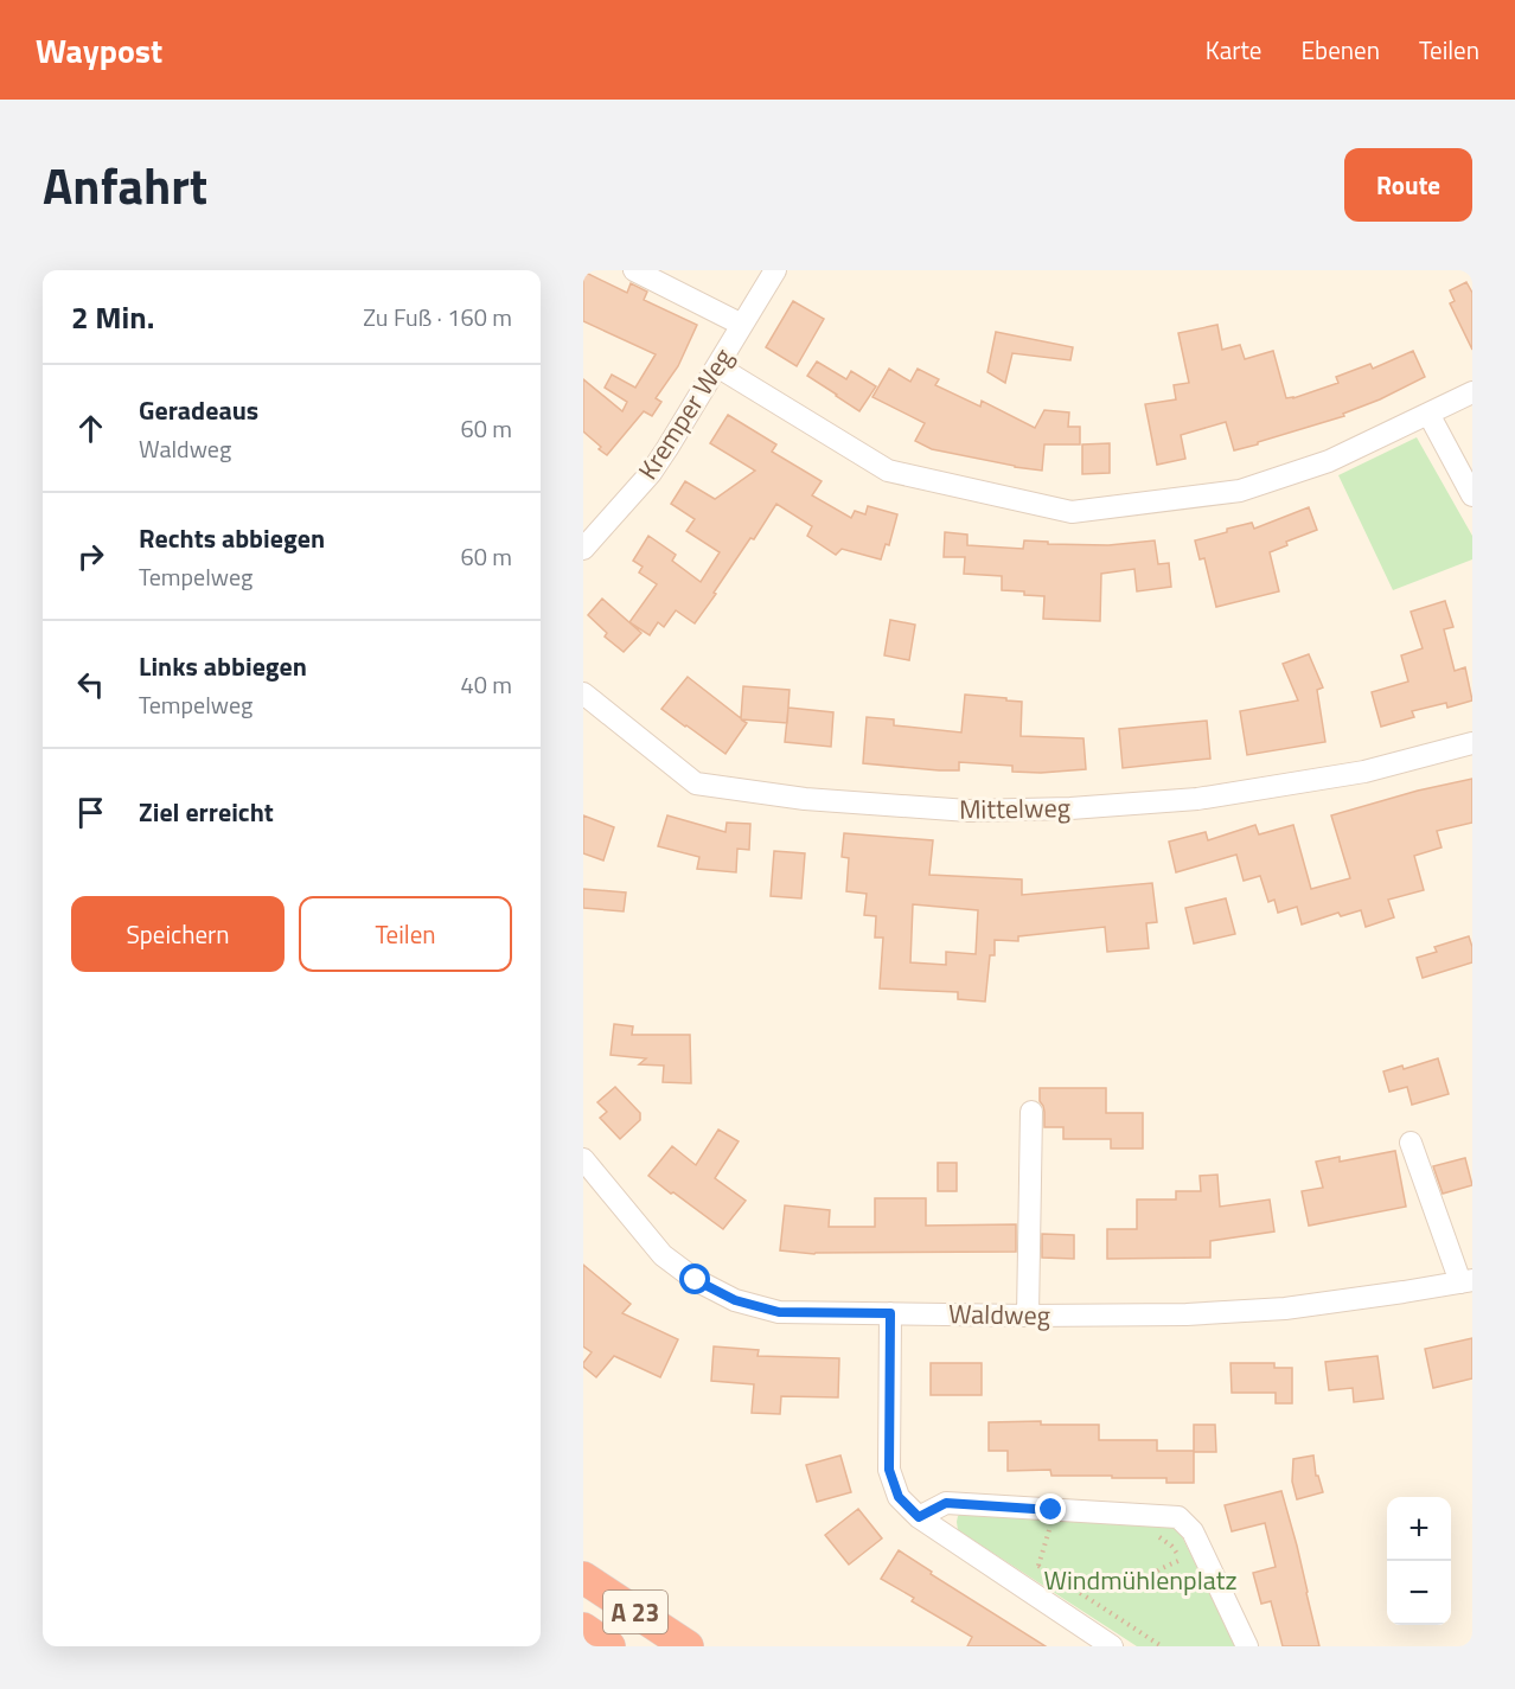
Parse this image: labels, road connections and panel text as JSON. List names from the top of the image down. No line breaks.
{"streets":{"highway":["A 23"],"street":["Kremper Weg","Mittelweg","Waldweg"]},"parks":["Windmühlenplatz"],"page":{"header":"Waypost","nav":["Karte","Ebenen","Teilen"],"title":"Anfahrt","buttons":["Route",["Speichern","Teilen"]],"heading":["2 Min.","Zu Fuß · 160 m"],"list":[["Geradeaus","Waldweg","60 m"],["Rechts abbiegen","Tempelweg","60 m"],["Links abbiegen","Tempelweg","40 m"],"Ziel erreicht"],"map_buttons":["+","−"]}}
